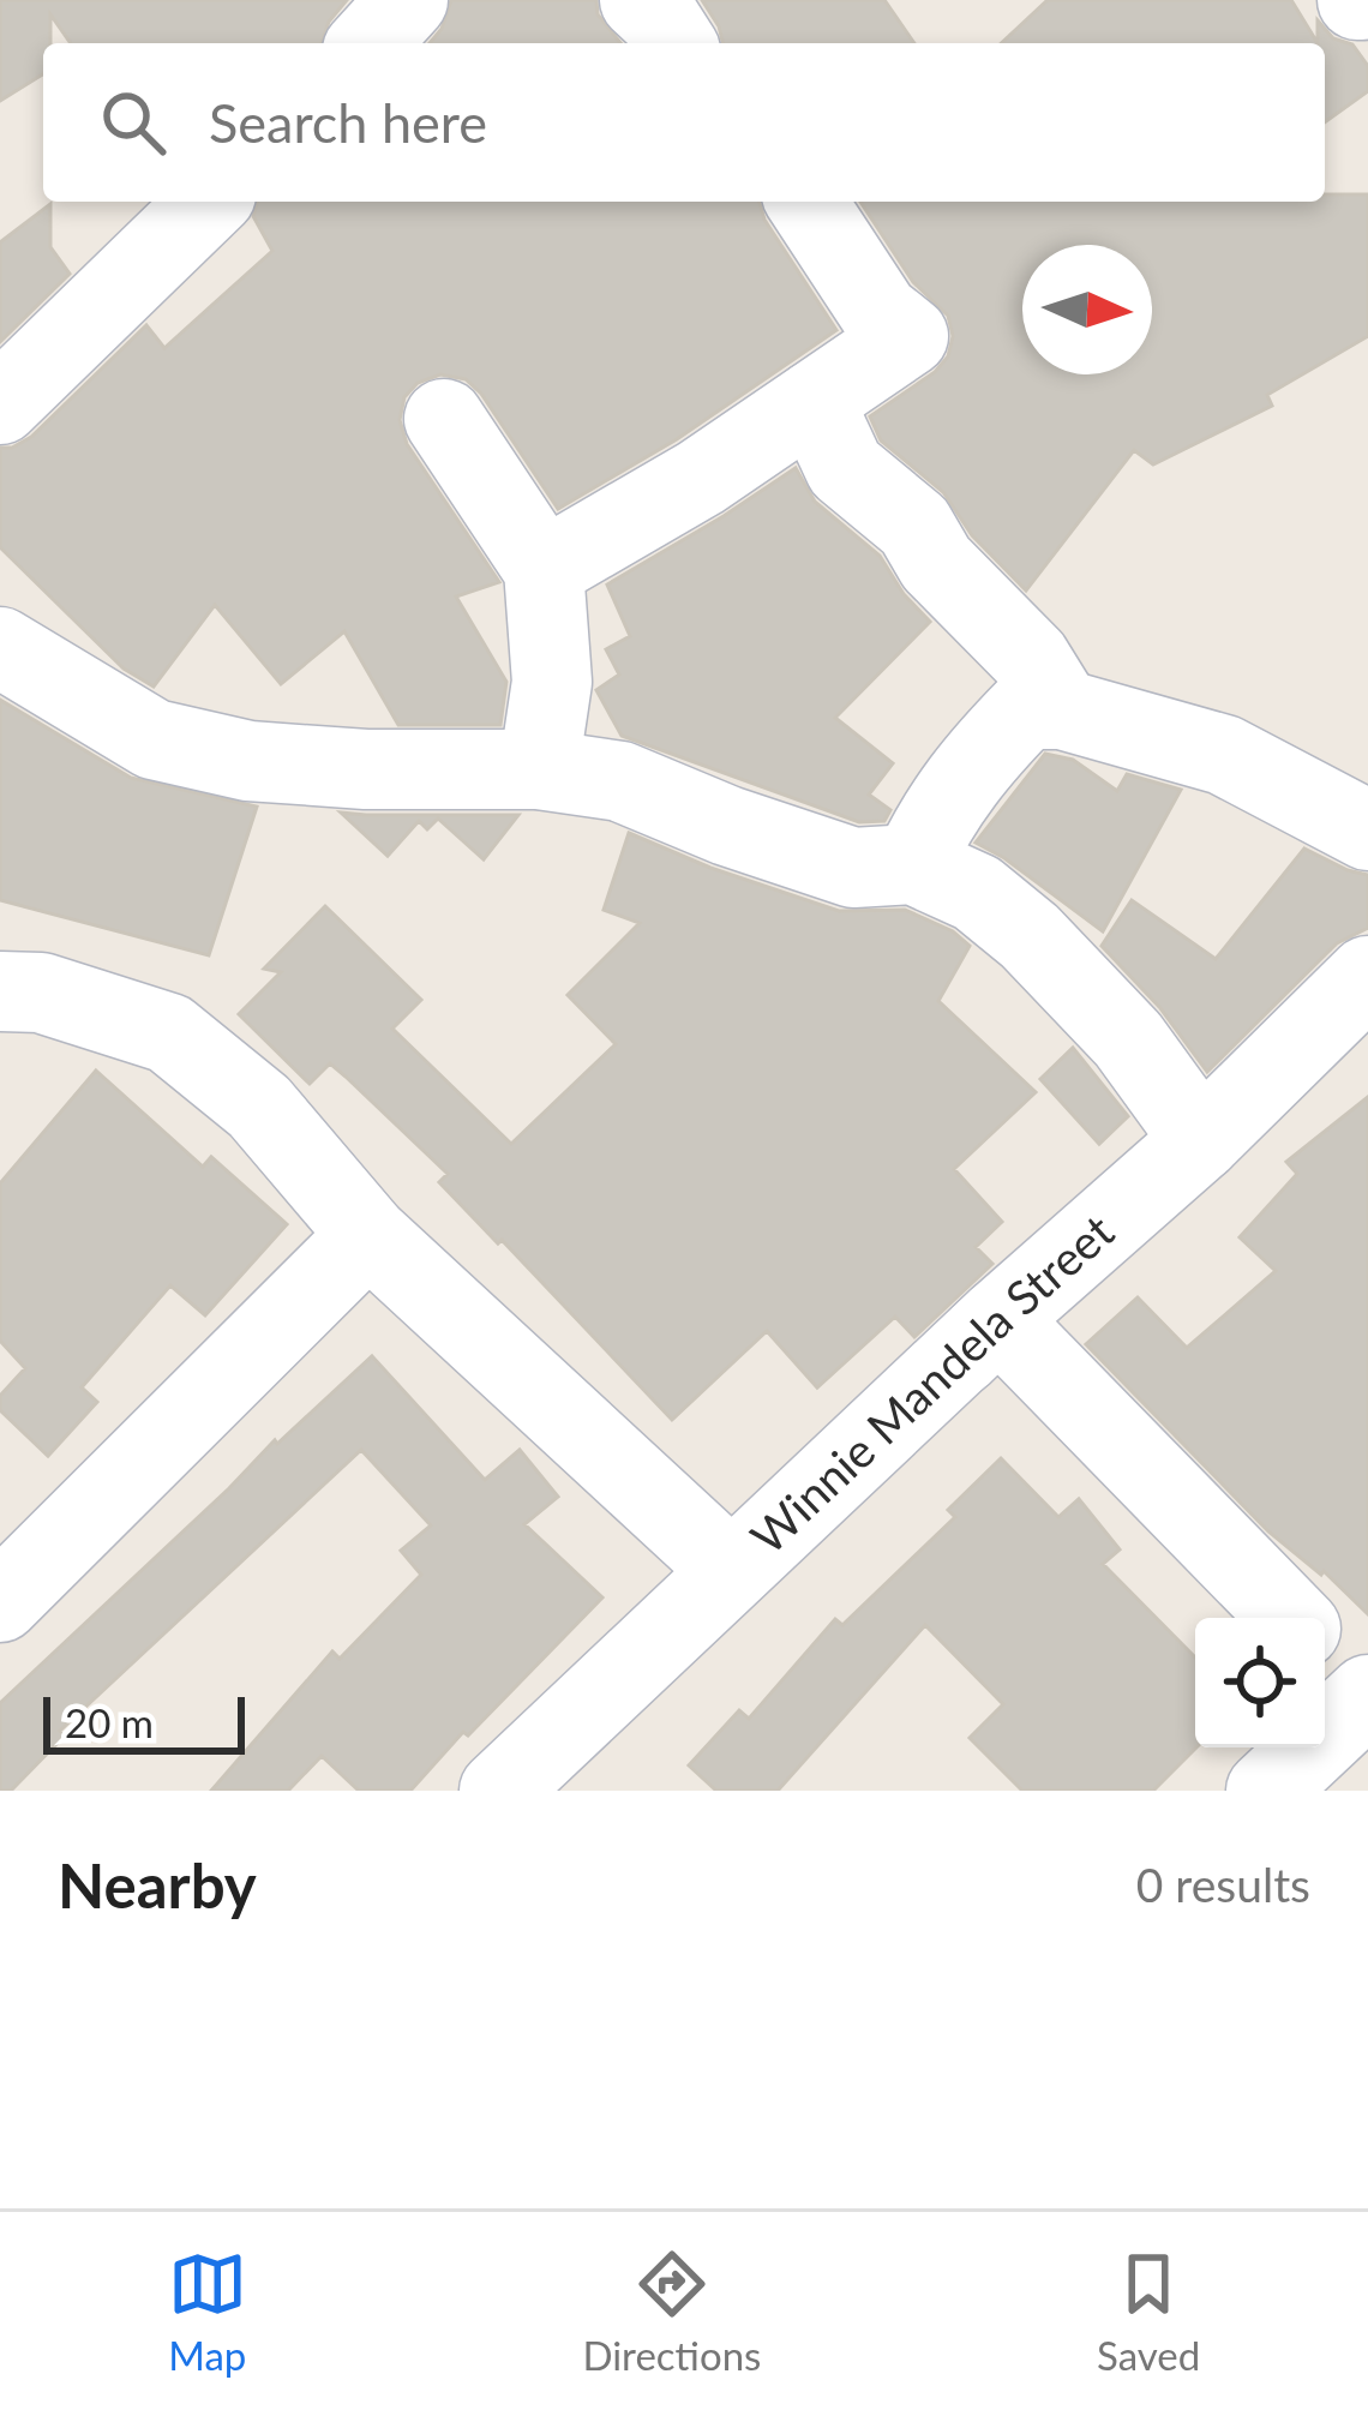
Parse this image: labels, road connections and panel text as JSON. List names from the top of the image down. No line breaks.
{"streets":{"street":["Winnie Mandela Street"]},"scale_bar":"20 m","north":"right","page":{"search":"Search here","scale":"20 m","heading":["Nearby","0 results"],"nav":["Map","Directions","Saved"]}}
